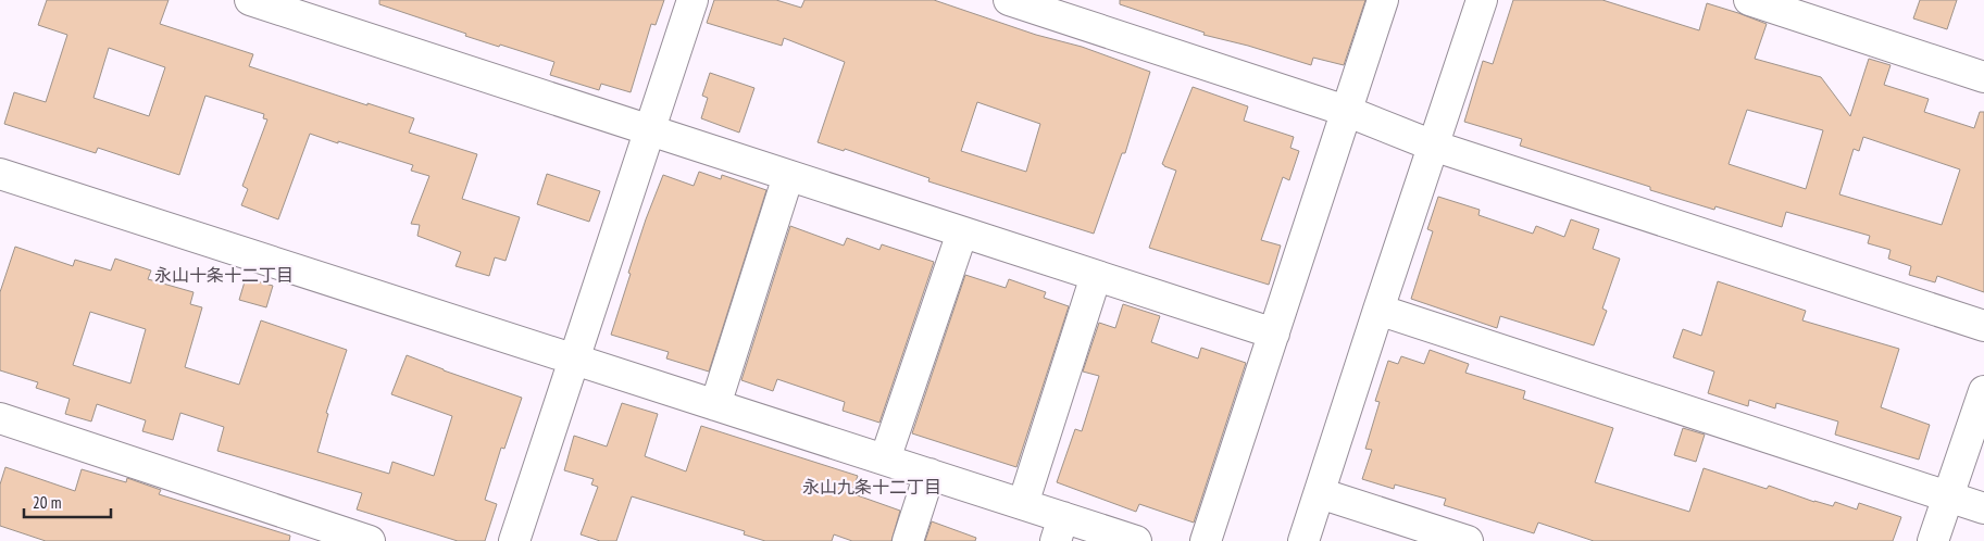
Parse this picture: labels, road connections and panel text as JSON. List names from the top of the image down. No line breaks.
{"districts":["永山十条十二丁目","永山九条十二丁目"],"scale_bar":"20 m"}
